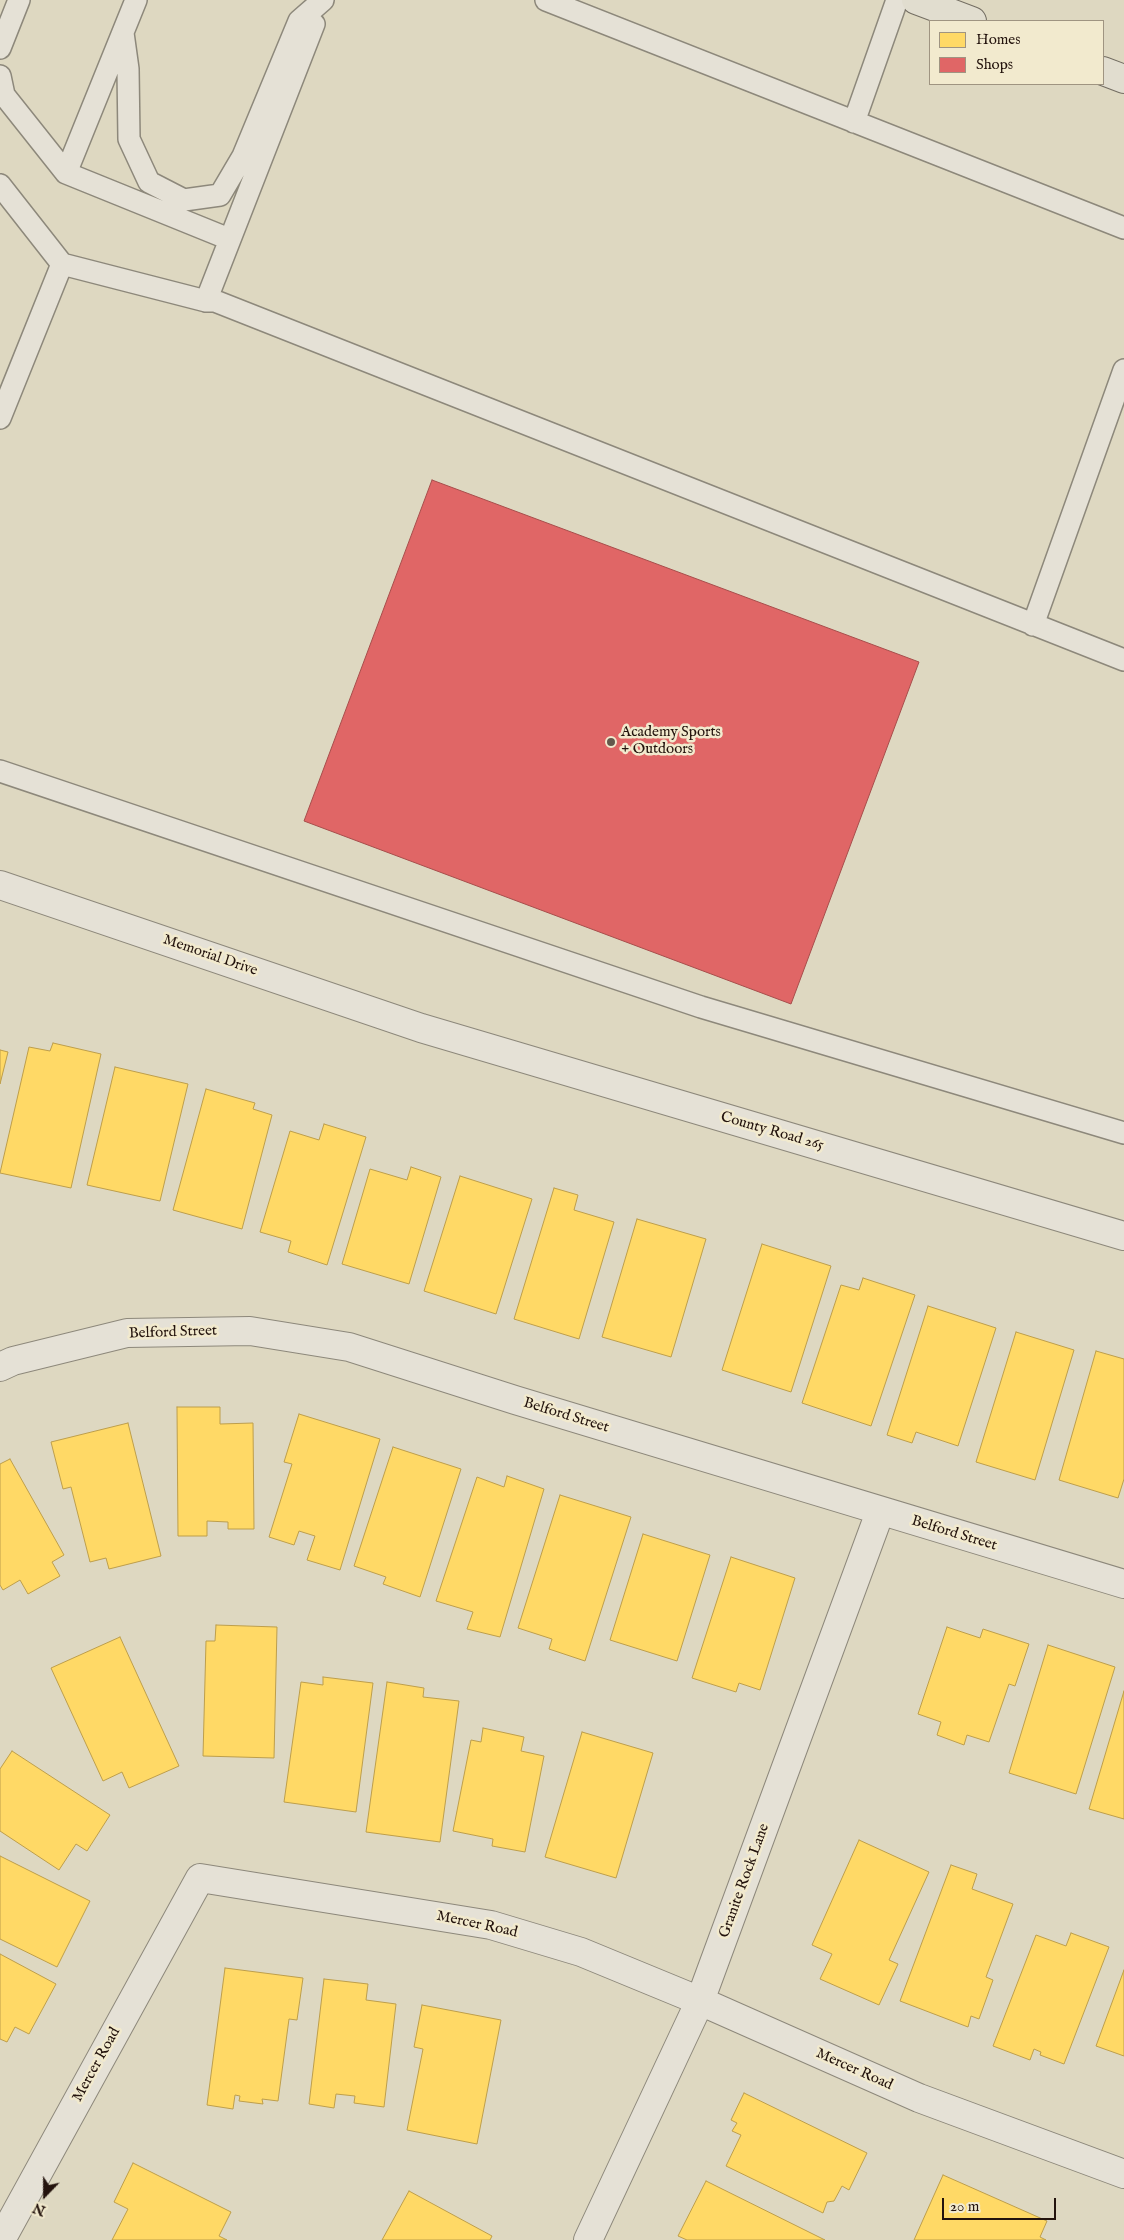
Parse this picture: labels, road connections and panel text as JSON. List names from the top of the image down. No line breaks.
{"streets":{"street":["Memorial Drive","County Road 265","Belford Street","Granite Rock Lane","Mercer Road"]},"crossings":[["Memorial Drive","County Road 265"],["Belford Street","Granite Rock Lane"],["Granite Rock Lane","Mercer Road"]],"places":["Academy Sports + Outdoors"],"legend":["Homes","Shops"],"scale_bar":"20 m","north":"bottom"}
